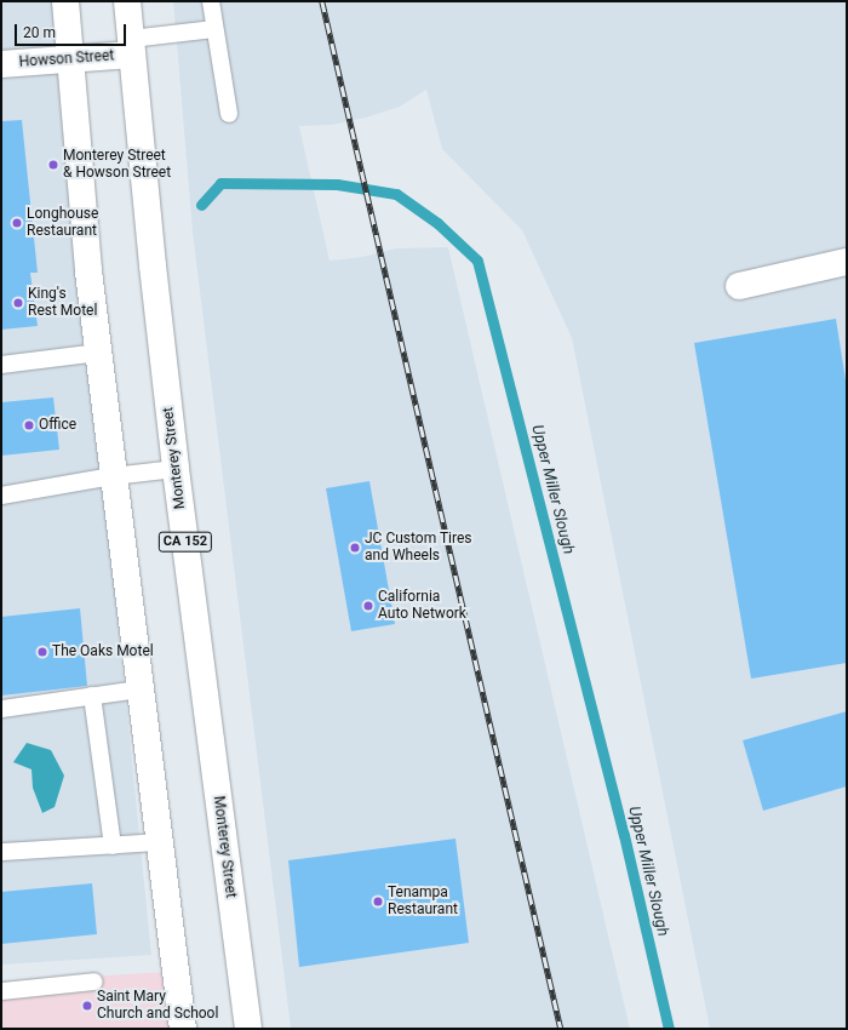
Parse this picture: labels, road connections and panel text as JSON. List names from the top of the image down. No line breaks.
{"streets":{"main road":["Howson Street","Monterey Street","CA 152"]},"crossings":[["Howson Street","Monterey Street"]],"water":["Upper Miller Slough"],"places":["Monterey Street & Howson Street","Longhouse Restaurant","King's Rest Motel","Office","JC Custom Tires and Wheels","California Auto Network","The Oaks Motel","Tenampa Restaurant","Saint Mary Church and School"],"scale_bar":"20 m"}
